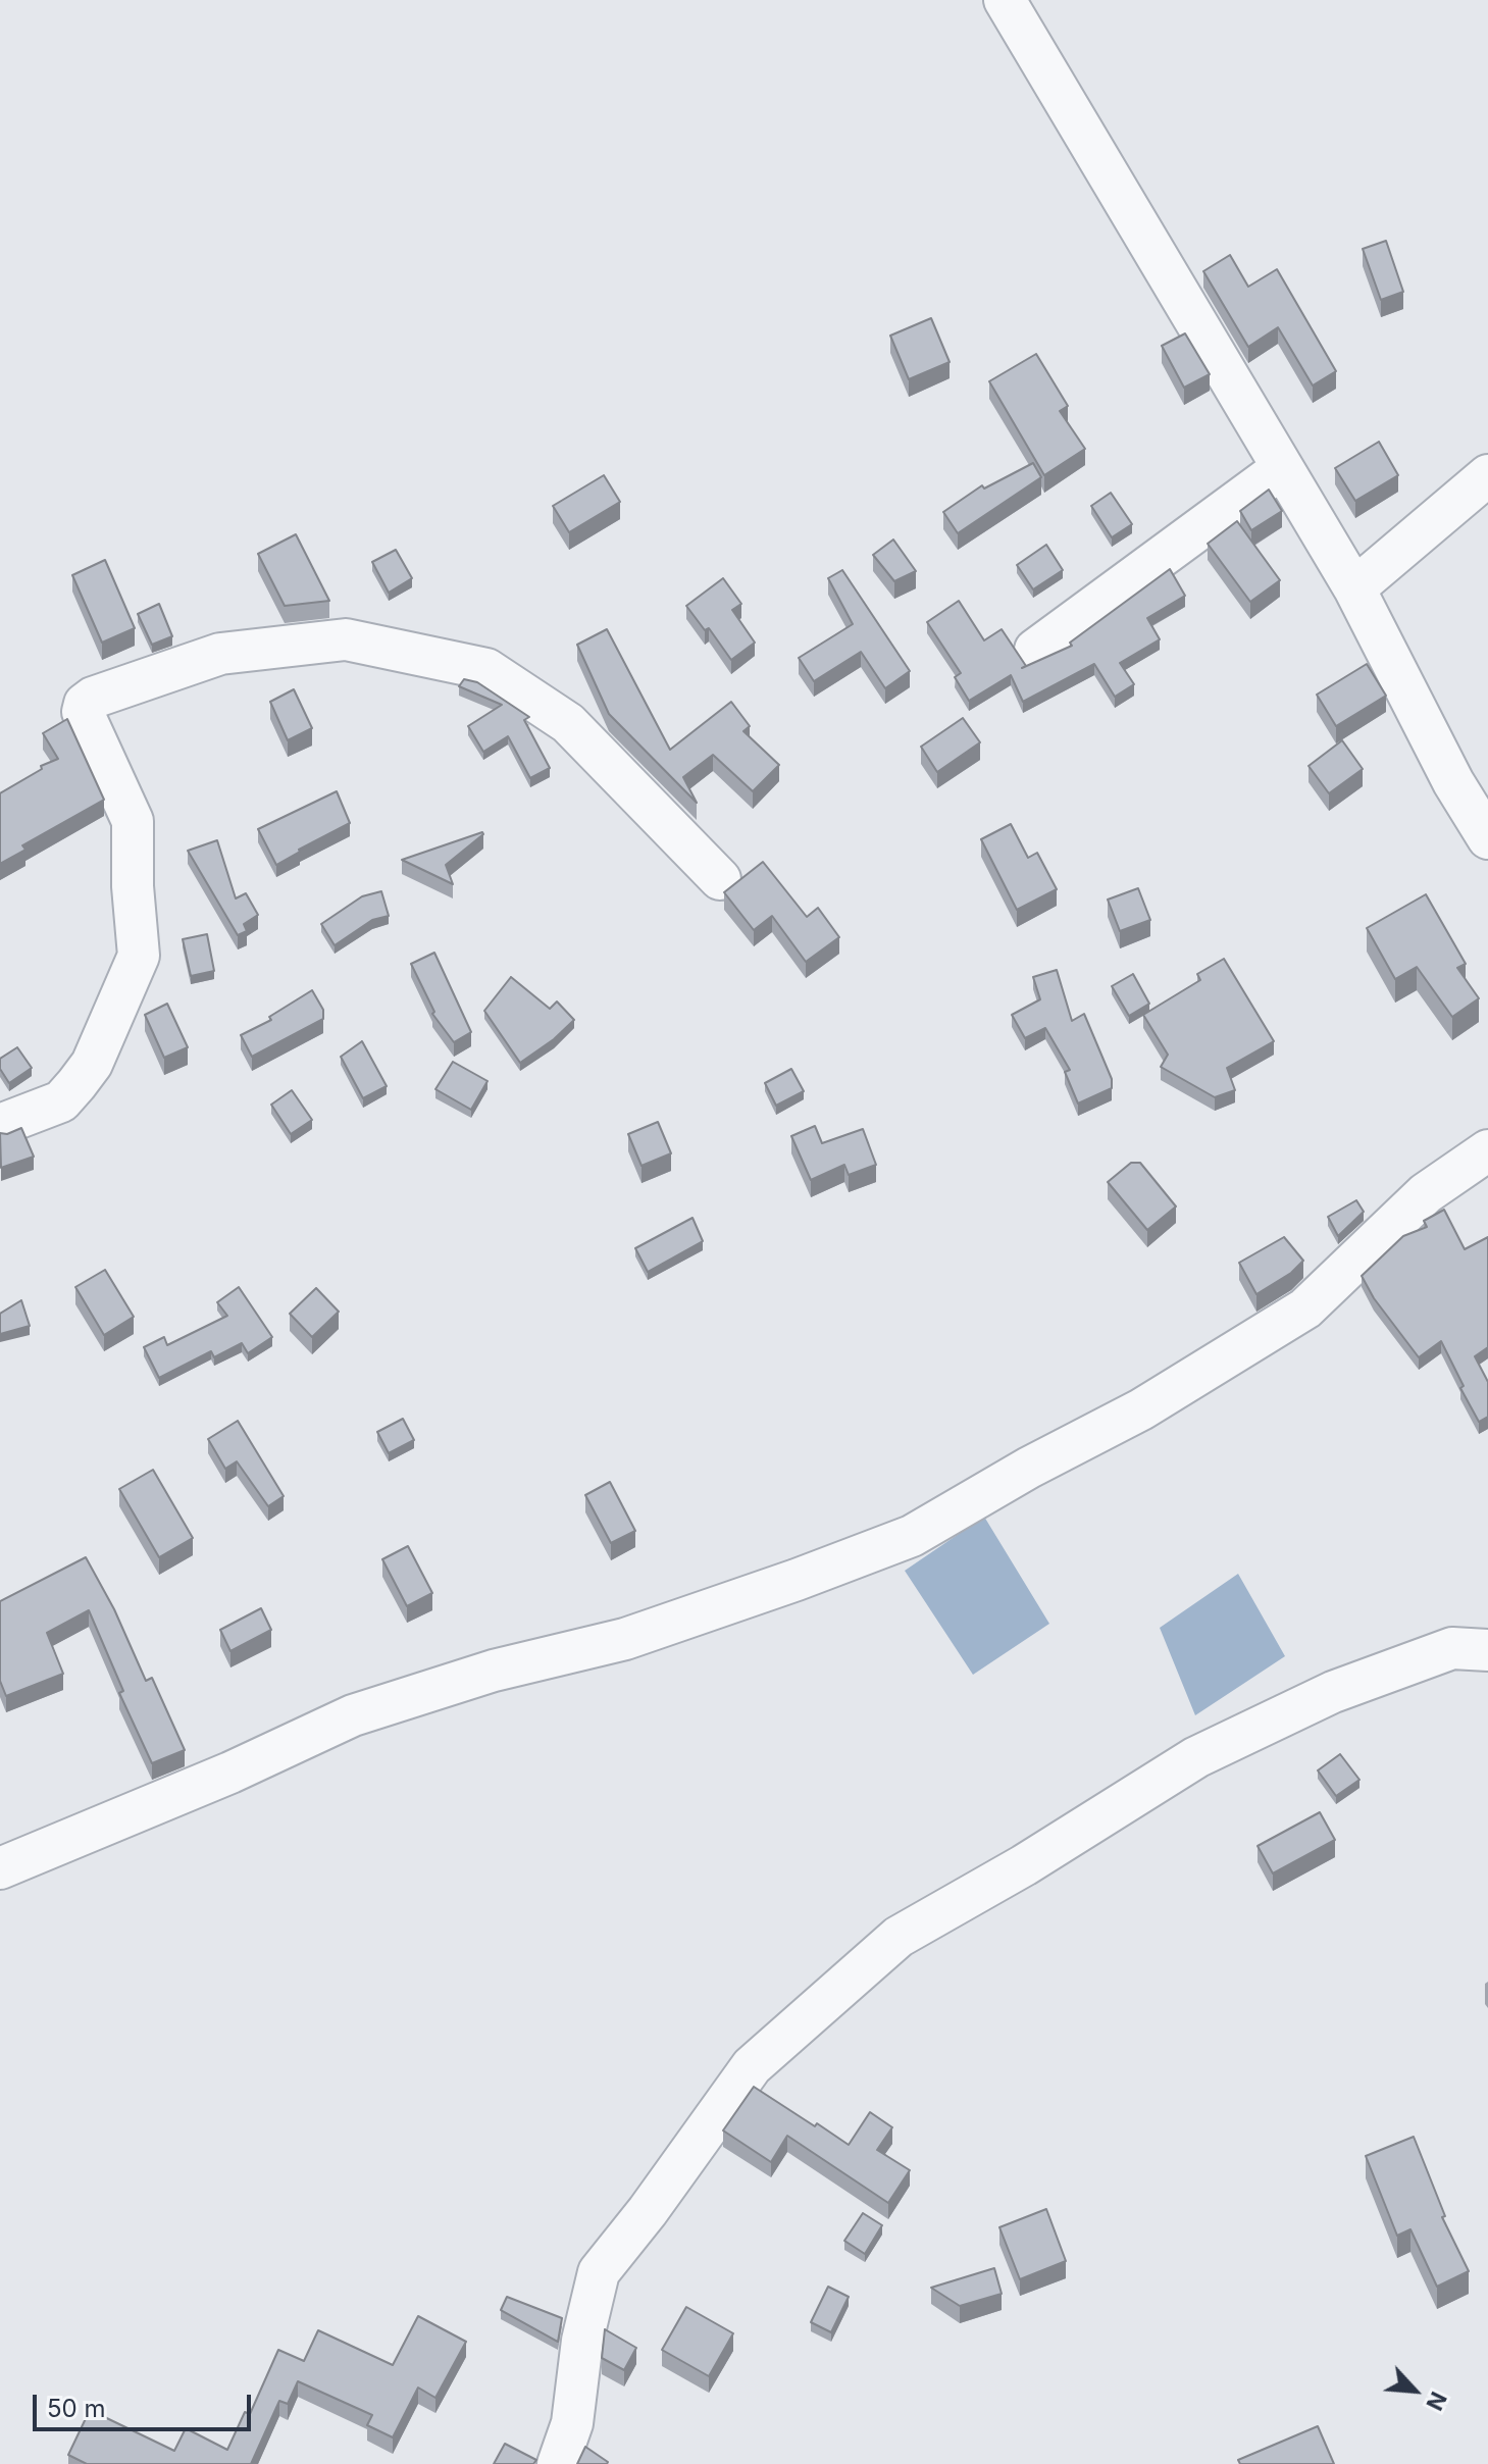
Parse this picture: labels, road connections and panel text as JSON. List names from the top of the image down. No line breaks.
{"scale_bar":"50 m","north":"bottom right"}
